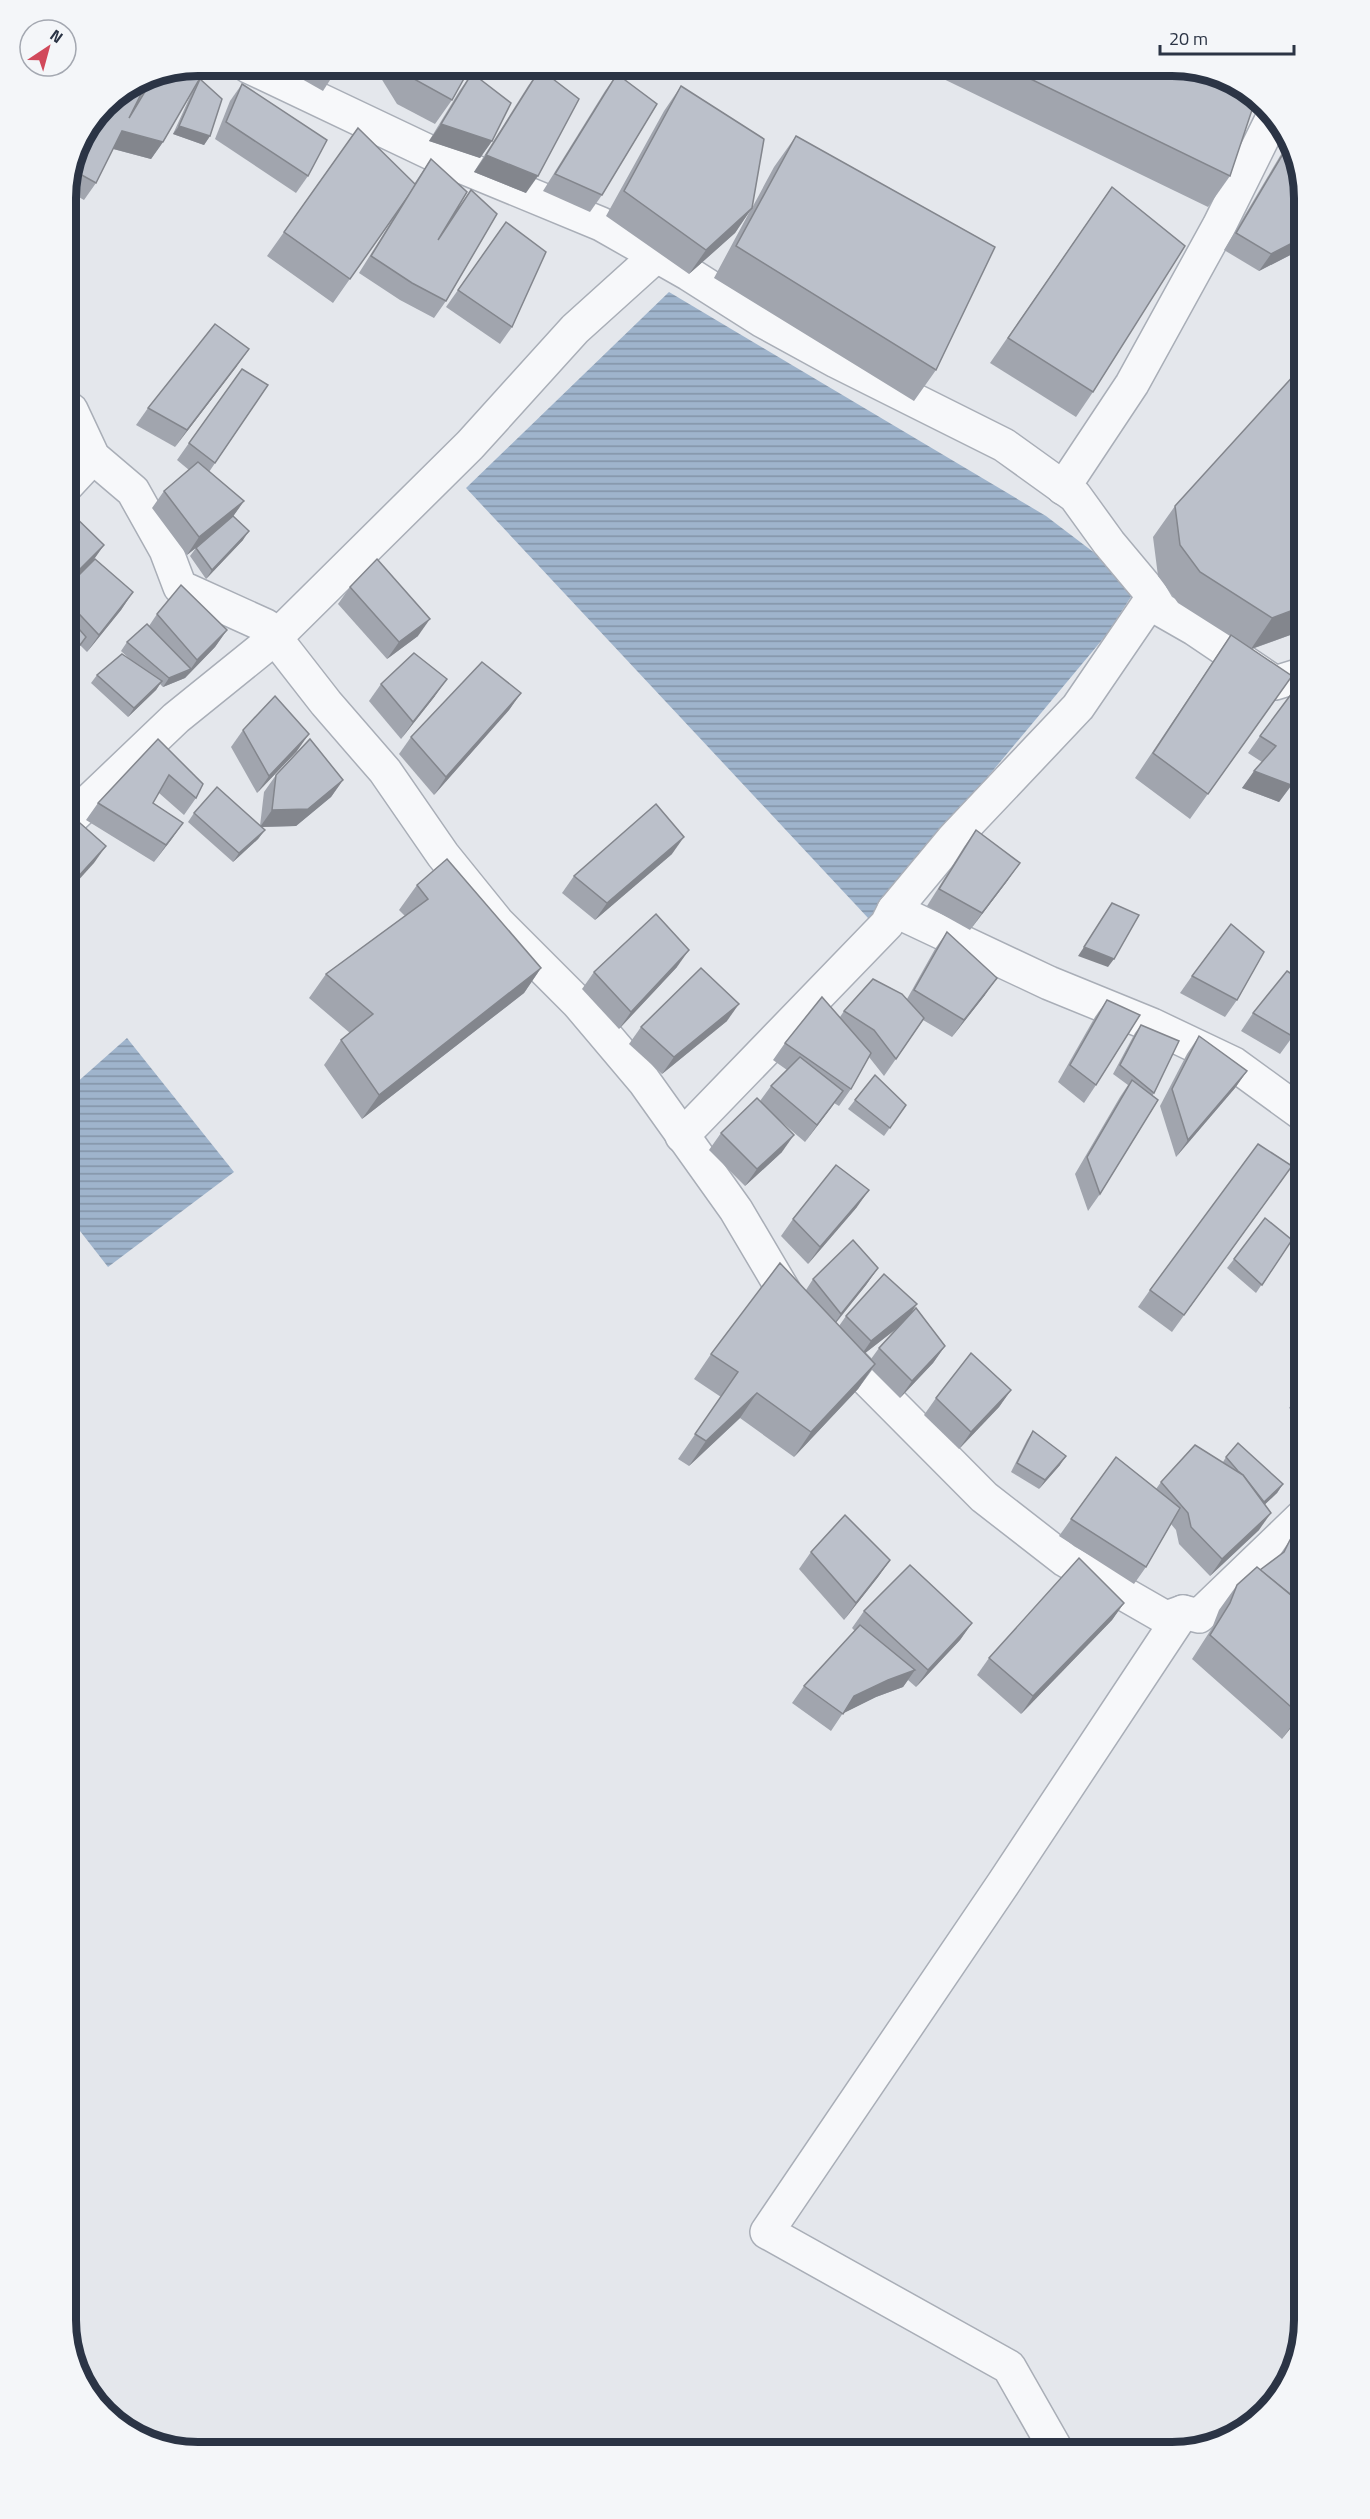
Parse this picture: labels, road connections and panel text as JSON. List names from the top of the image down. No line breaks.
{"scale_bar":"20 m","north":"top right"}
